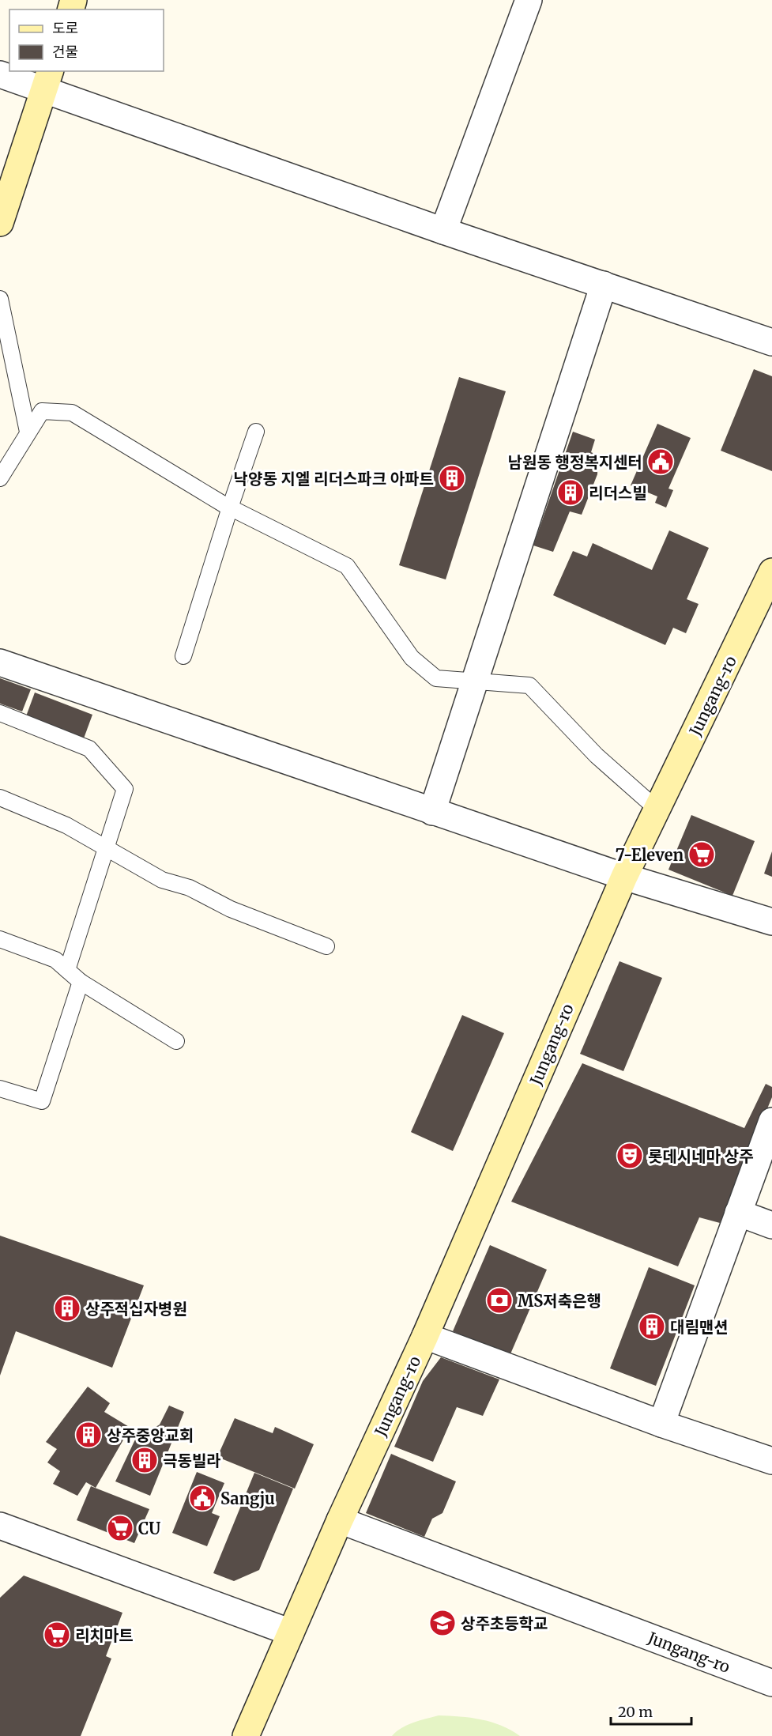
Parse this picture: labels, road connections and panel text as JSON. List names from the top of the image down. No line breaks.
{"streets":{"main road":["Jungang-ro"]},"places":{"public building":["남원동 행정복지센터","Sangju"],"building":["낙양동 지엘 리더스파크 아파트","리더스빌","상주적십자병원","대림맨션","상주중앙교회","극동빌라"],"supermarket":["7-Eleven","CU","리치마트"],"theatre":["롯데시네마 상주"],"bank":["MS저축은행"],"school or university":["상주초등학교"]},"legend":["도로","건물"],"scale_bar":"20 m"}
